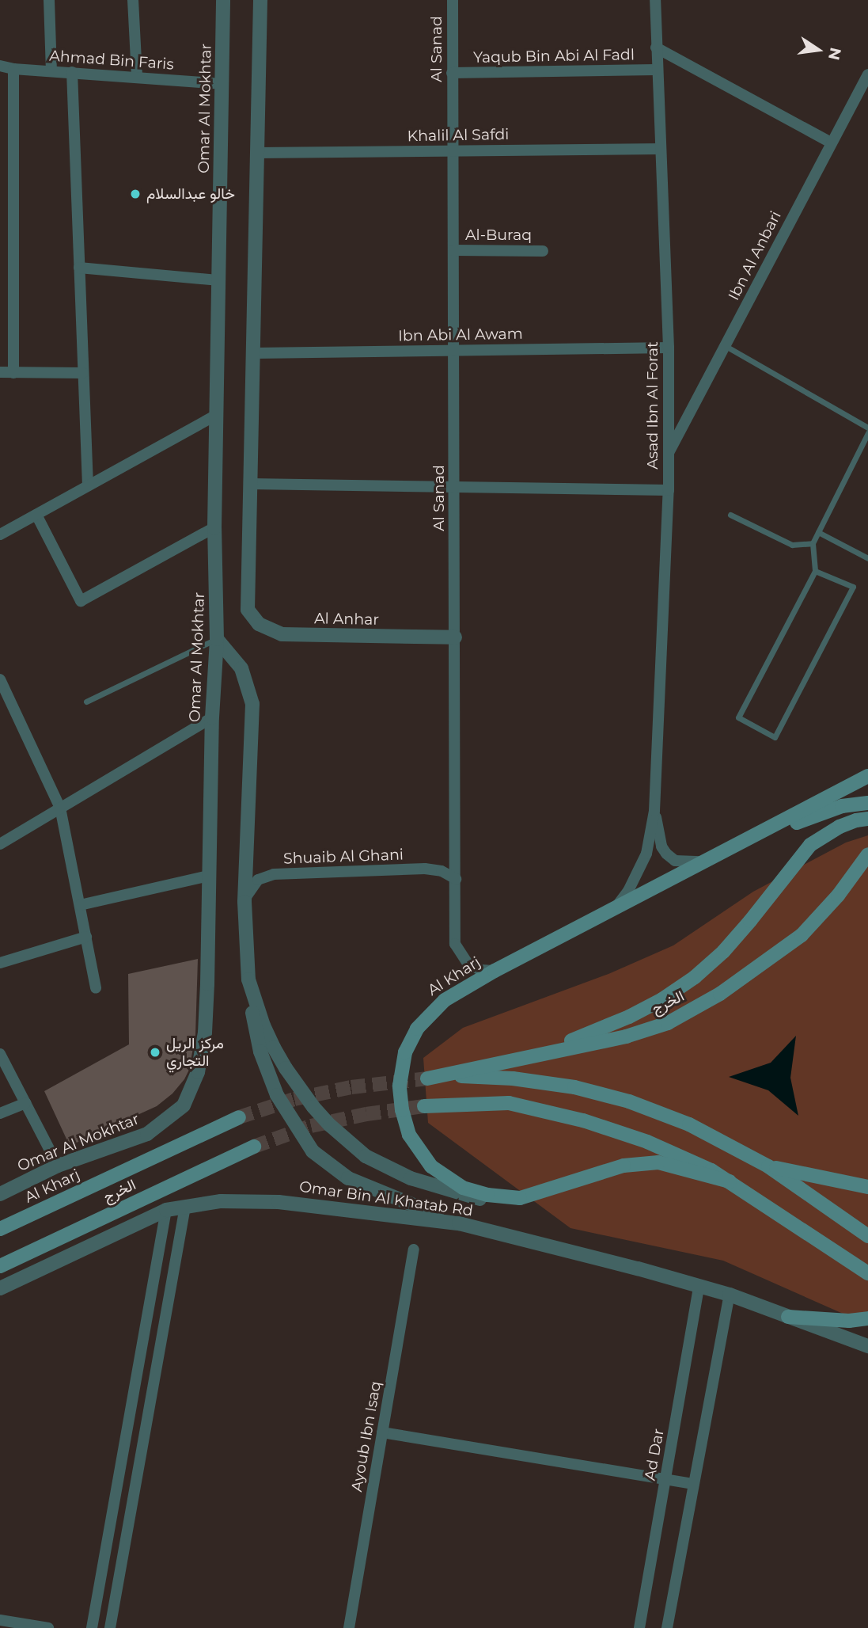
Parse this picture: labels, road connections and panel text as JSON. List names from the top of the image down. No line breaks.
{"streets":{"main road":["Al Kharj","الخرج"],"street":["Al Sanad","Yaqub Bin Abi Al Fadl","Ahmad Bin Faris","Omar Al Mokhtar","Khalil Al Safdi","Al-Buraq","Ibn Al Anbari","Ibn Abi Al Awam","Asad Ibn Al Forat","Al Anhar","Shuaib Al Ghani","Omar Bin Al Khatab Rd","Ayoub Ibn Isaq","Ad Dar"]},"crossings":[["Al Sanad","Yaqub Bin Abi Al Fadl"],["Al Sanad","Khalil Al Safdi"],["Al Sanad","Al-Buraq"],["Al Sanad","Ibn Abi Al Awam"],["Al Sanad","Al Anhar"],["Al Sanad","Shuaib Al Ghani"],["Al Sanad","Al Kharj"],["Yaqub Bin Abi Al Fadl","Ibn Al Anbari"],["Yaqub Bin Abi Al Fadl","Asad Ibn Al Forat"],["Ahmad Bin Faris","Omar Al Mokhtar"],["Khalil Al Safdi","Asad Ibn Al Forat"],["Ibn Al Anbari","Asad Ibn Al Forat"],["Ibn Abi Al Awam","Asad Ibn Al Forat"],["Asad Ibn Al Forat","Al Kharj"],["Omar Bin Al Khatab Rd","Ad Dar"]],"places":["خالو عبدالسلام","مركز الريل التجاري"],"north":"right"}
